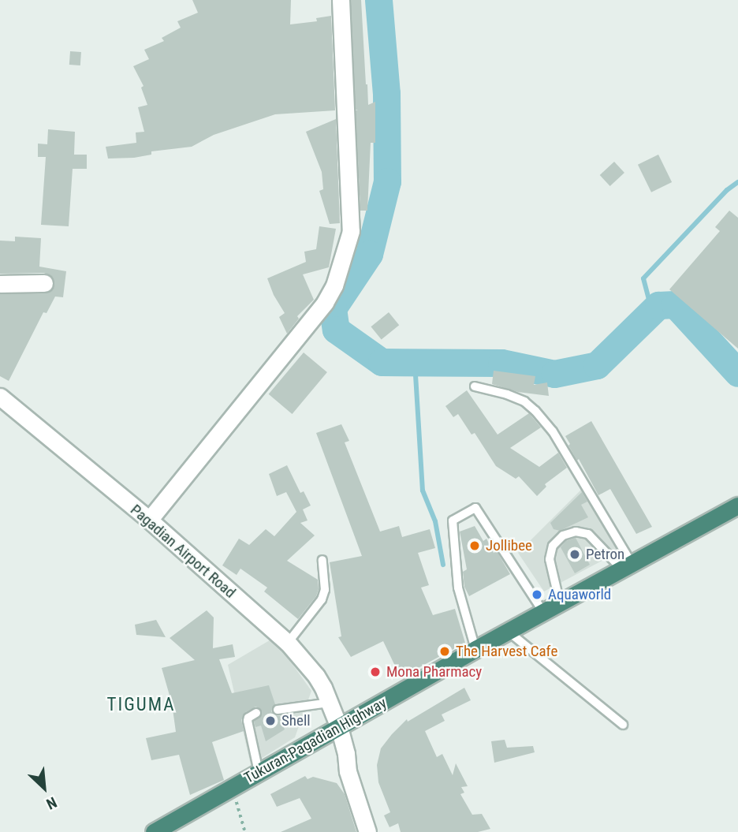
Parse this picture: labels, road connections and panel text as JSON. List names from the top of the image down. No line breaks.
{"streets":{"highway":["Tukuran-Pagadian Highway"],"street":["Pagadian Airport Road"]},"crossings":[["Pagadian Airport Road","Tukuran-Pagadian Highway"]],"districts":["TIGUMA"],"places":["Jollibee","Petron","Aquaworld","The Harvest Cafe","Mona Pharmacy","Shell"],"north":"bottom right"}
